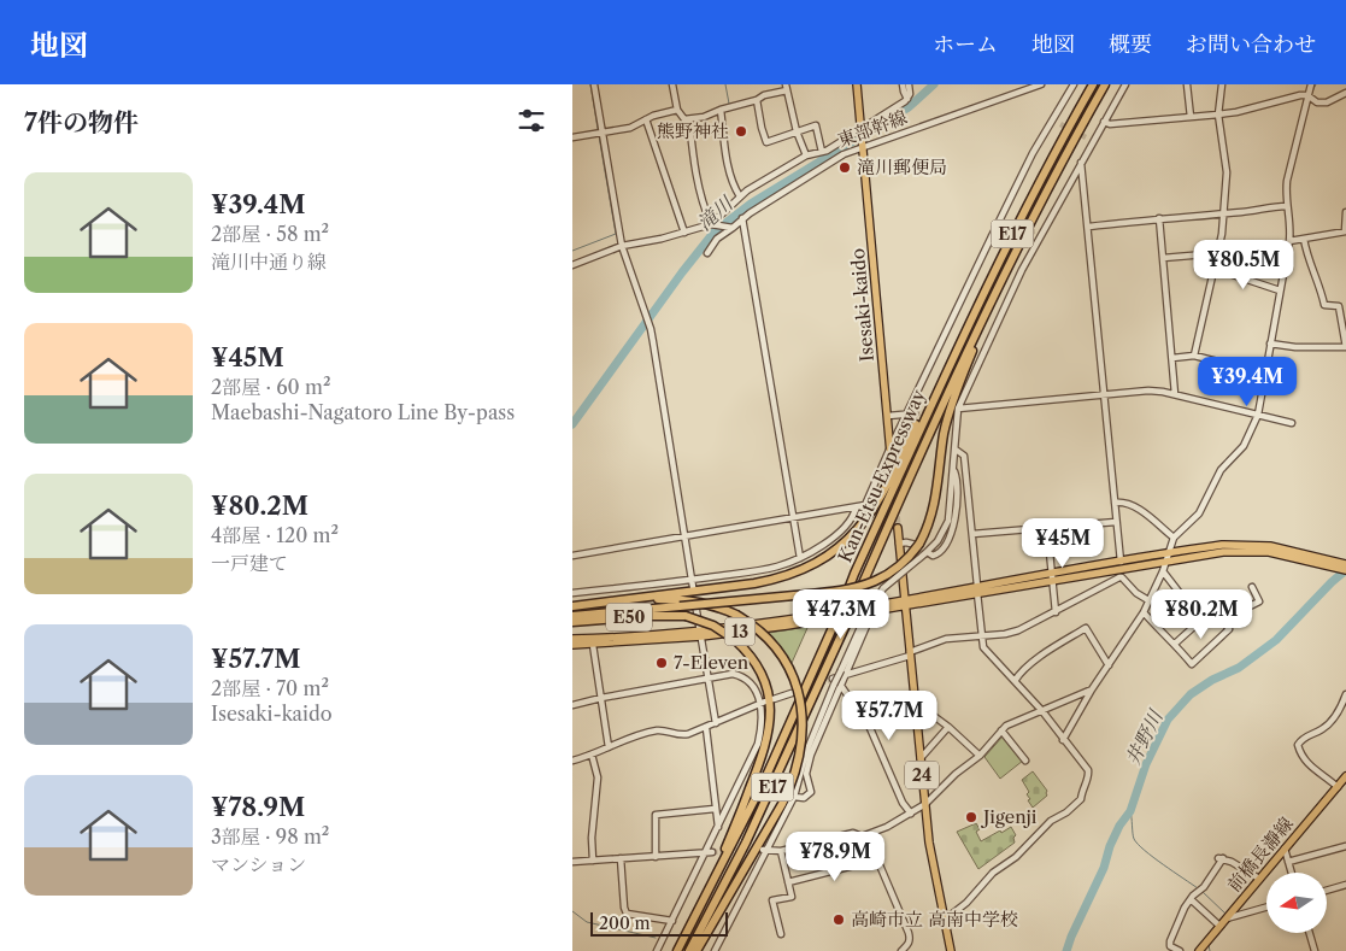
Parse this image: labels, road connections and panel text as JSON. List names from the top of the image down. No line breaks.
{"streets":{"highway":["E17","Kan-Etsu Expressway","E50"],"main road":["Isesaki-kaido","13","24","前橋長瀞線"],"street":["東部幹線"]},"crossings":[["東部幹線","Isesaki-kaido"],["Kan-Etsu Expressway","E50"],["13","24"]],"water":["滝川","井野川"],"places":["熊野神社","滝川郵便局","7-Eleven","Jigenji","高崎市立 高南中学校"],"scale_bar":"200 m","north":"left","page":{"header":"地図","nav":["ホーム","地図","概要","お問い合わせ"],"heading":"7件の物件","list":[{"name":"¥39.4M","note":"2部屋 · 58 m² · 滝川中通り線"},{"name":"¥45M","note":"2部屋 · 60 m² · Maebashi-Nagatoro Line By-pass"},{"name":"¥80.2M","note":"4部屋 · 120 m² · 一戸建て"},{"name":"¥57.7M","note":"2部屋 · 70 m² · Isesaki-kaido"},{"name":"¥78.9M","note":"3部屋 · 98 m² · マンション"}],"price":["¥80.5M","¥39.4M","¥45M","¥47.3M","¥80.2M","¥57.7M","¥78.9M"],"scale":"200 m"}}
